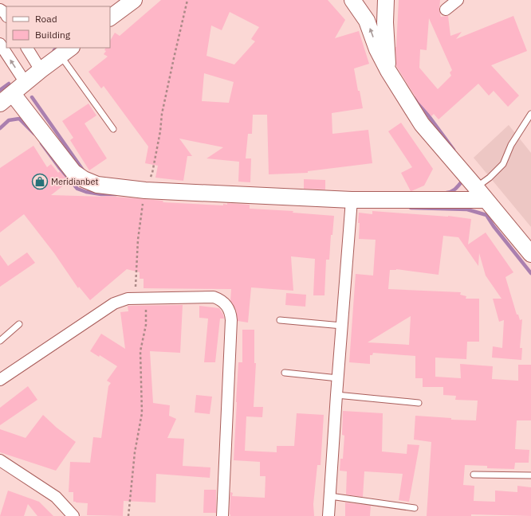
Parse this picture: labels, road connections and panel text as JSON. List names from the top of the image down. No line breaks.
{"places":{"shop":["Meridianbet"]},"legend":["Road","Building"]}
